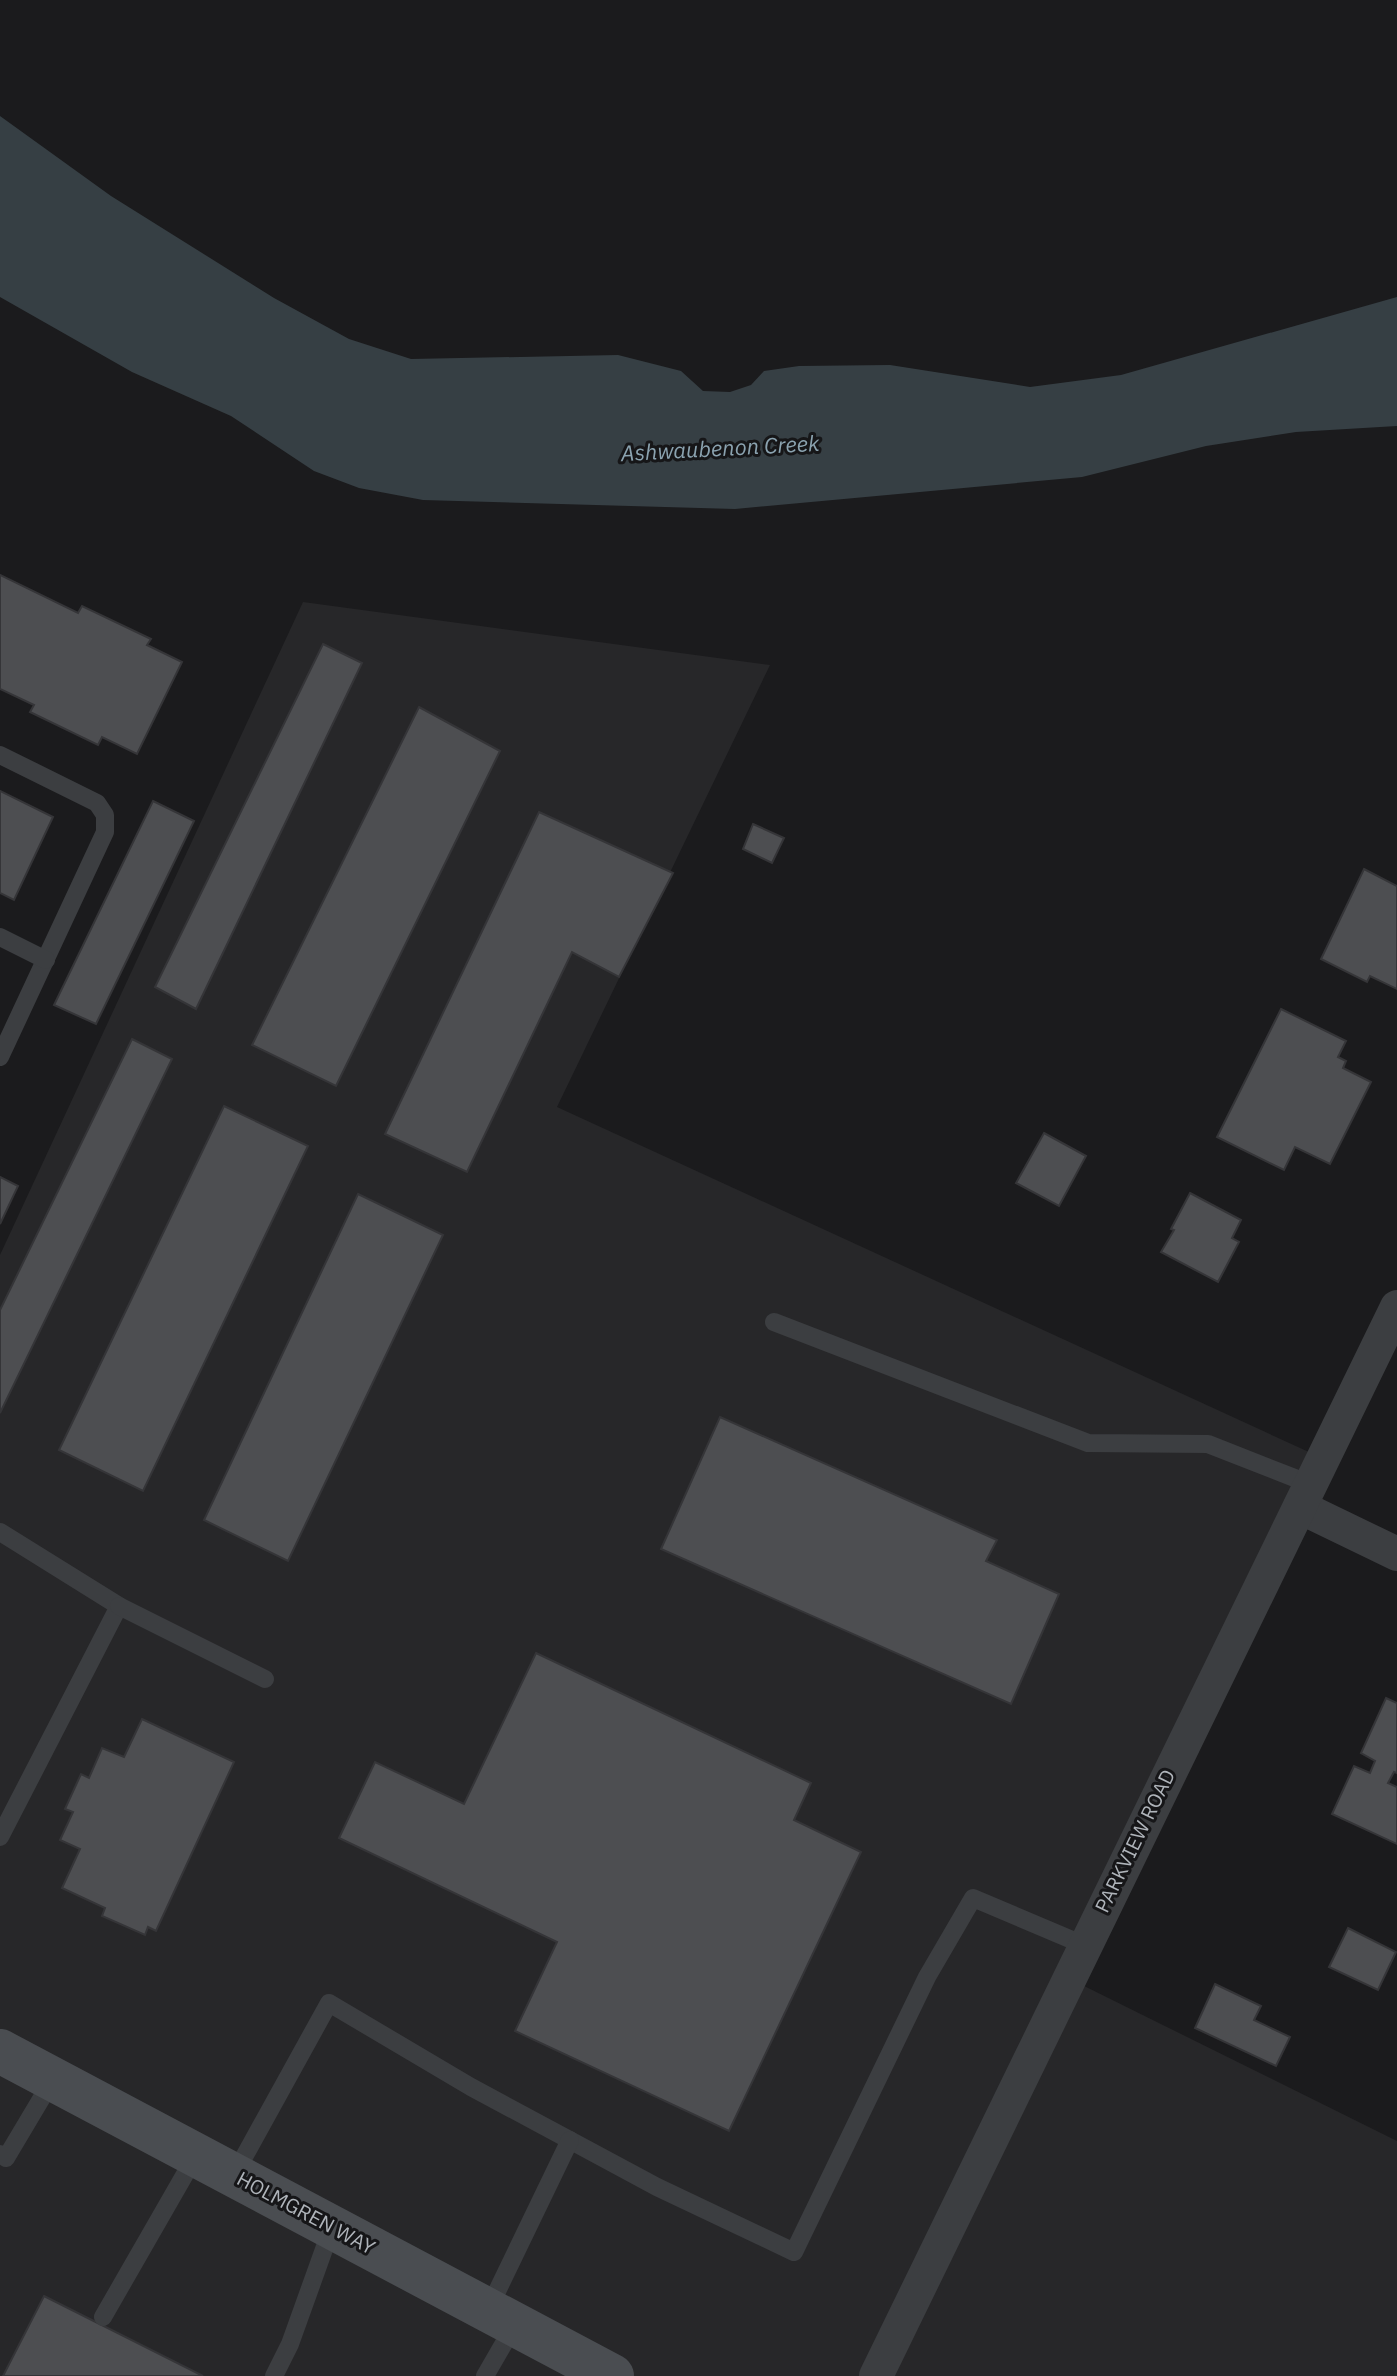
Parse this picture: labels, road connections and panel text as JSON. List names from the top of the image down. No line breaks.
{"streets":{"street":["PARKVIEW ROAD","HOLMGREN WAY"]},"water":["Ashwaubenon Creek"]}
